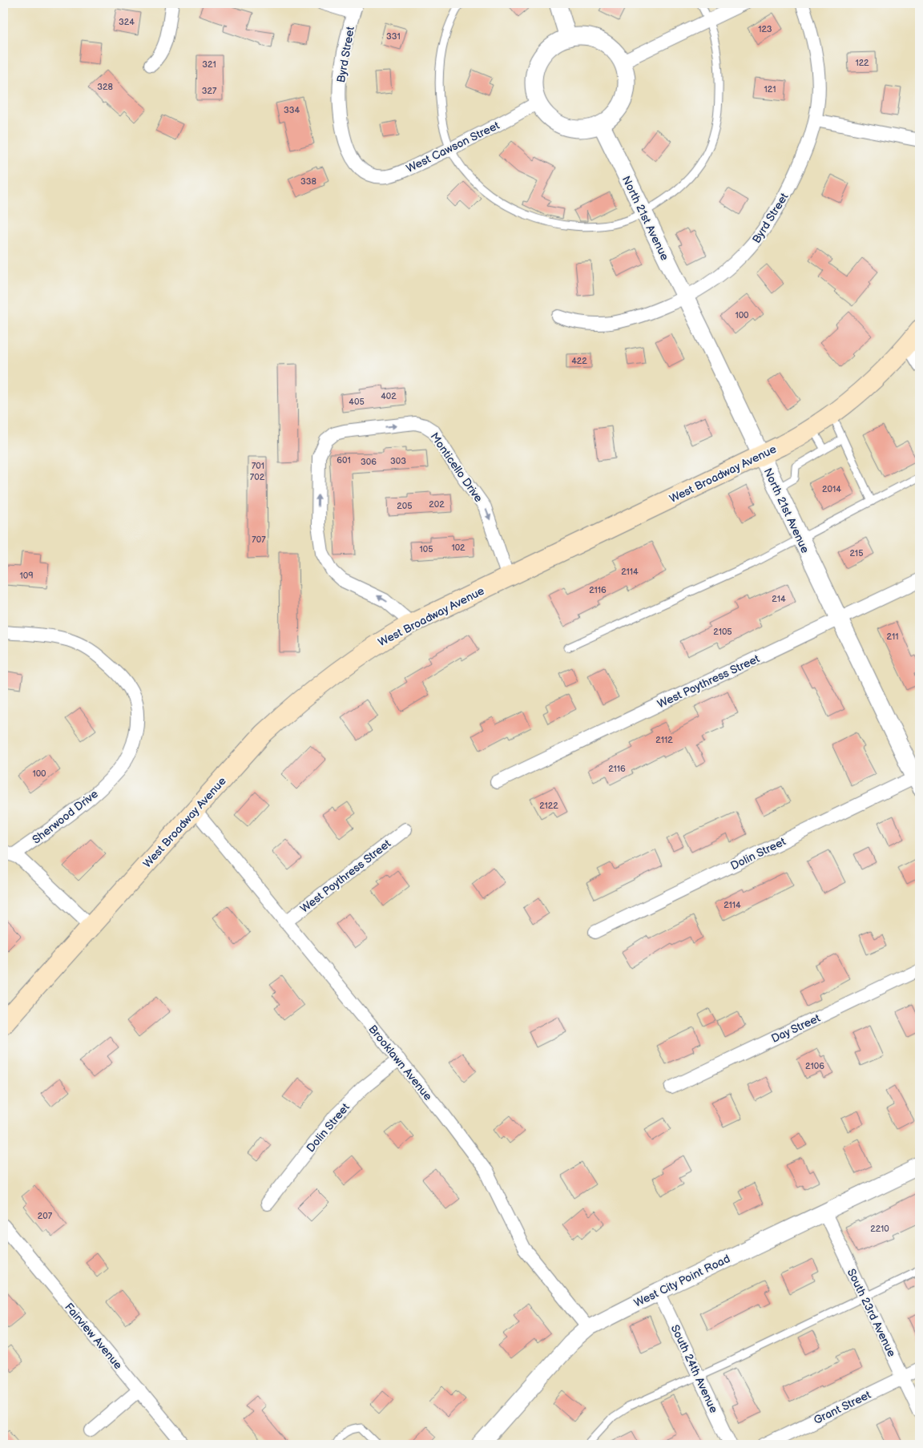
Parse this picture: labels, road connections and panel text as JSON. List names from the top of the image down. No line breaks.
{"streets":{"main road":["West Broadway Avenue"],"street":["Byrd Street","West Cawson Street","North 21st Avenue","Monticello Drive","West Poythress Street","Sherwood Drive","Dolin Street","Day Street","Brooklawn Avenue","West City Point Road","South 23rd Avenue","Fairview Avenue","South 24th Avenue","Grant Street"]},"crossings":[["Byrd Street","West Cawson Street"],["Byrd Street","North 21st Avenue"],["West Cawson Street","North 21st Avenue"],["North 21st Avenue","West Broadway Avenue"],["North 21st Avenue","West Poythress Street"],["North 21st Avenue","Dolin Street"],["Monticello Drive","West Broadway Avenue"],["West Broadway Avenue","Sherwood Drive"],["West Broadway Avenue","Brooklawn Avenue"],["West Poythress Street","Brooklawn Avenue"],["Dolin Street","Brooklawn Avenue"],["Brooklawn Avenue","West City Point Road"],["West City Point Road","South 23rd Avenue"],["West City Point Road","South 24th Avenue"],["South 23rd Avenue","Grant Street"]],"house_numbers":["324","123","331","122","321","328","121","327","334","338","100","422","402","405","601","303","306","701","702","2014","202","205","707","102","105","215","2114","109","2116","214","2105","211","2112","2116","100","2122","2114","2106","207","2210"]}
